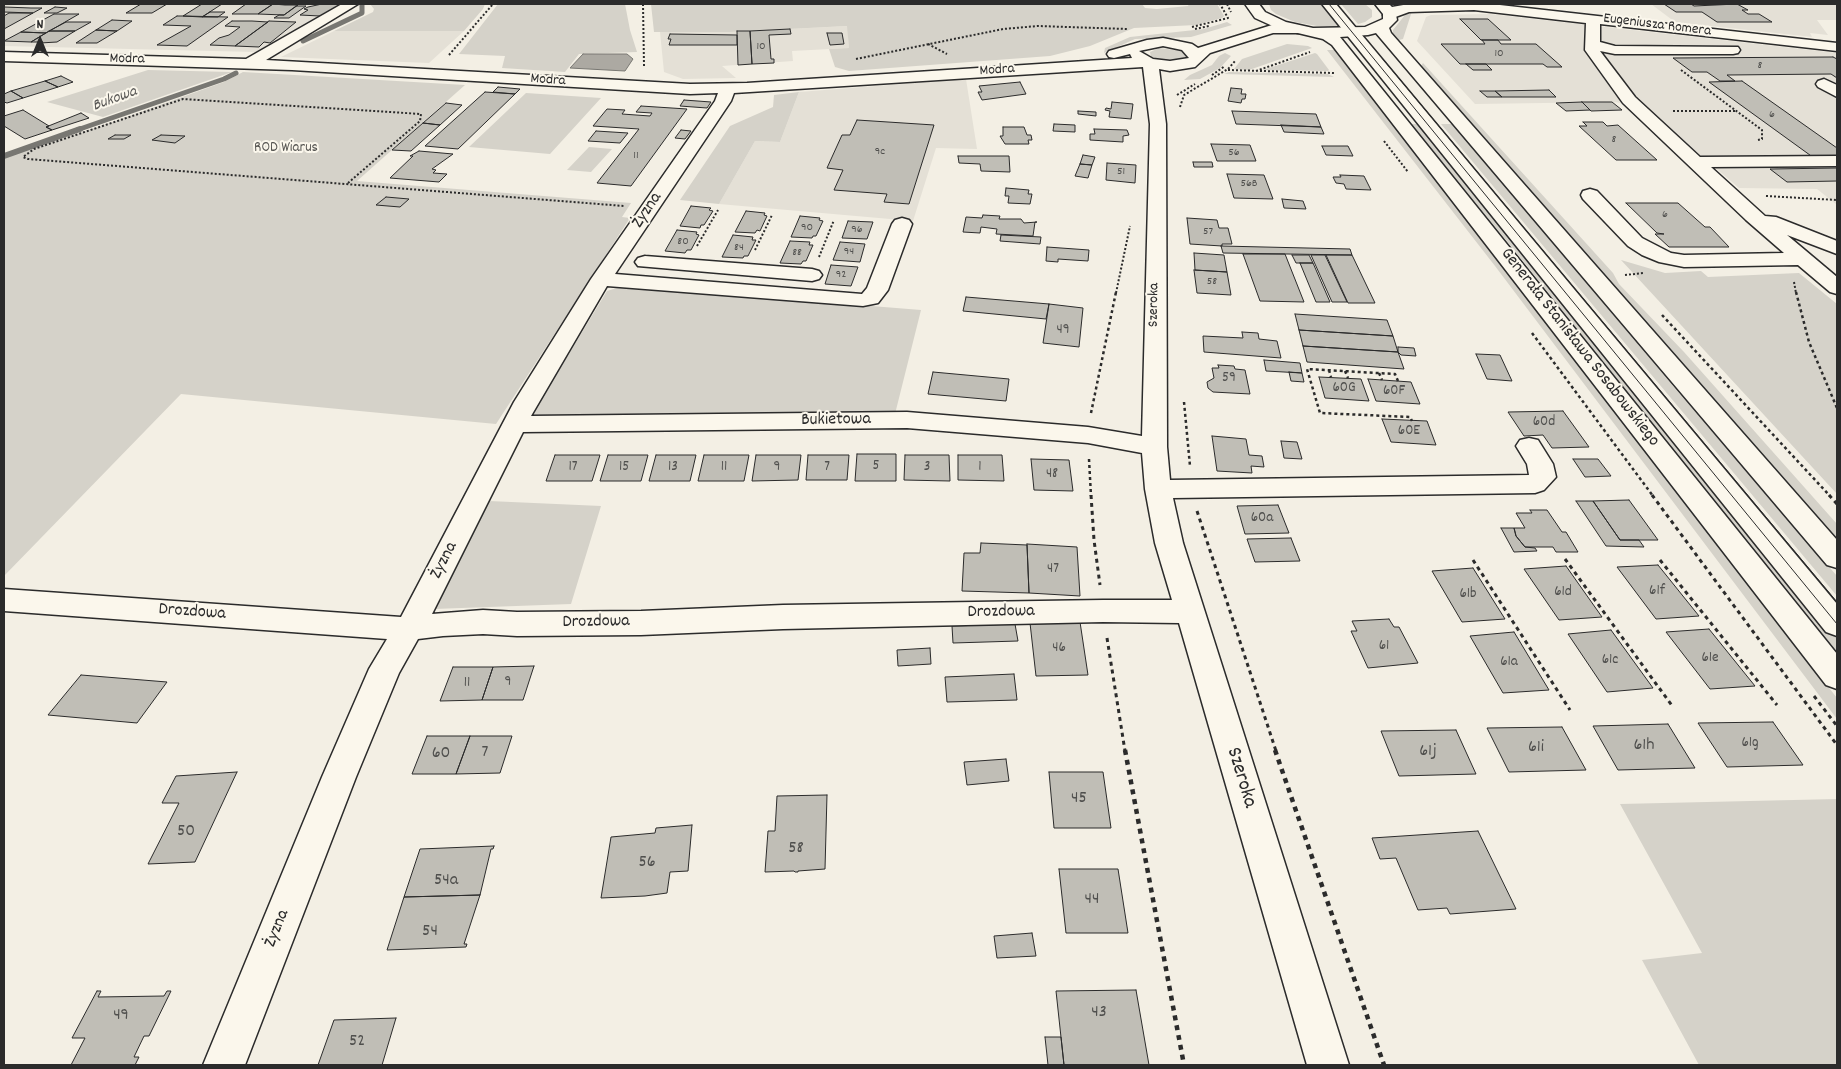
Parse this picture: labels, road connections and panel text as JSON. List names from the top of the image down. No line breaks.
{"streets":{"street":["Eugeniusza Romera","Modra","Żyzna","Szeroka","Generała Stanisława Sosabowskiego","Bukietowa","Drozdowa"]},"crossings":[["Modra","Żyzna"],["Modra","Szeroka"],["Żyzna","Bukietowa"],["Żyzna","Drozdowa"],["Szeroka","Bukietowa"],["Szeroka","Drozdowa"]],"water":["Bukowa"],"parks":["ROD Wiarus"],"house_numbers":["10","10","8","6","8","9c","56","11","51","56B","6","90","96","57","80","84","94","88","92","58","49","59","60G","60F","60d","60E","5","17","15","13","11","9","7","3","1","48","60a","47","61f","61d","61b","61","46","61e","61c","61a","9","11","61g","61h","61i","61j","7","60","45","50","58","56","54a","44","54","43","49","52"],"north":"top"}
